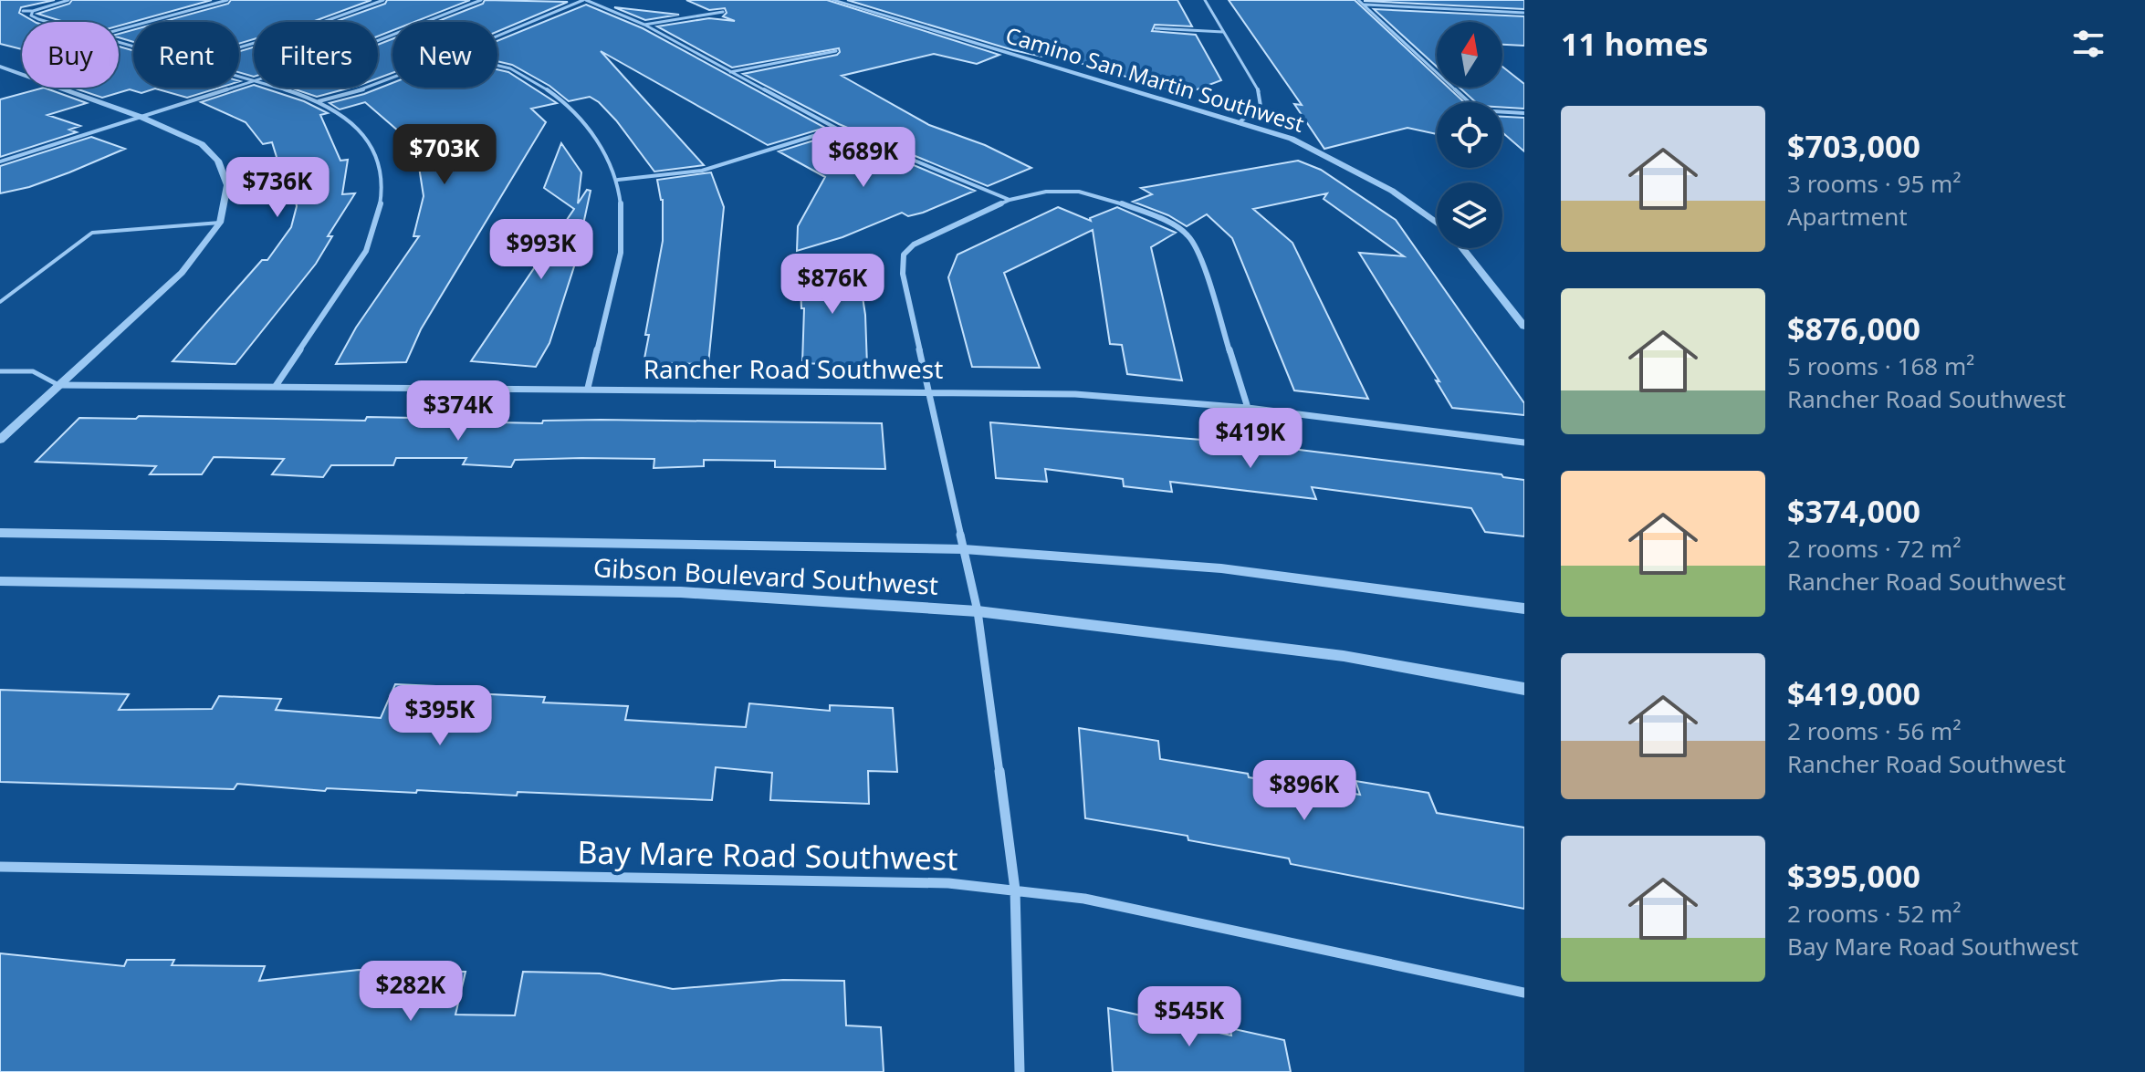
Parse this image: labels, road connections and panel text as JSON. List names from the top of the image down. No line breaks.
{"streets":{"street":["Camino San Martin Southwest","Rancher Road Southwest","Gibson Boulevard Southwest","Bay Mare Road Southwest"]},"north":"top","page":{"heading":"11 homes","chip":["Buy","Rent","Filters","New"],"list":[{"name":"$703,000","note":"3 rooms · 95 m² · Apartment"},{"name":"$876,000","note":"5 rooms · 168 m² · Rancher Road Southwest"},{"name":"$374,000","note":"2 rooms · 72 m² · Rancher Road Southwest"},{"name":"$419,000","note":"2 rooms · 56 m² · Rancher Road Southwest"},{"name":"$395,000","note":"2 rooms · 52 m² · Bay Mare Road Southwest"}],"price":["$703K","$689K","$736K","$993K","$876K","$374K","$419K","$395K","$896K","$282K","$545K"]}}
